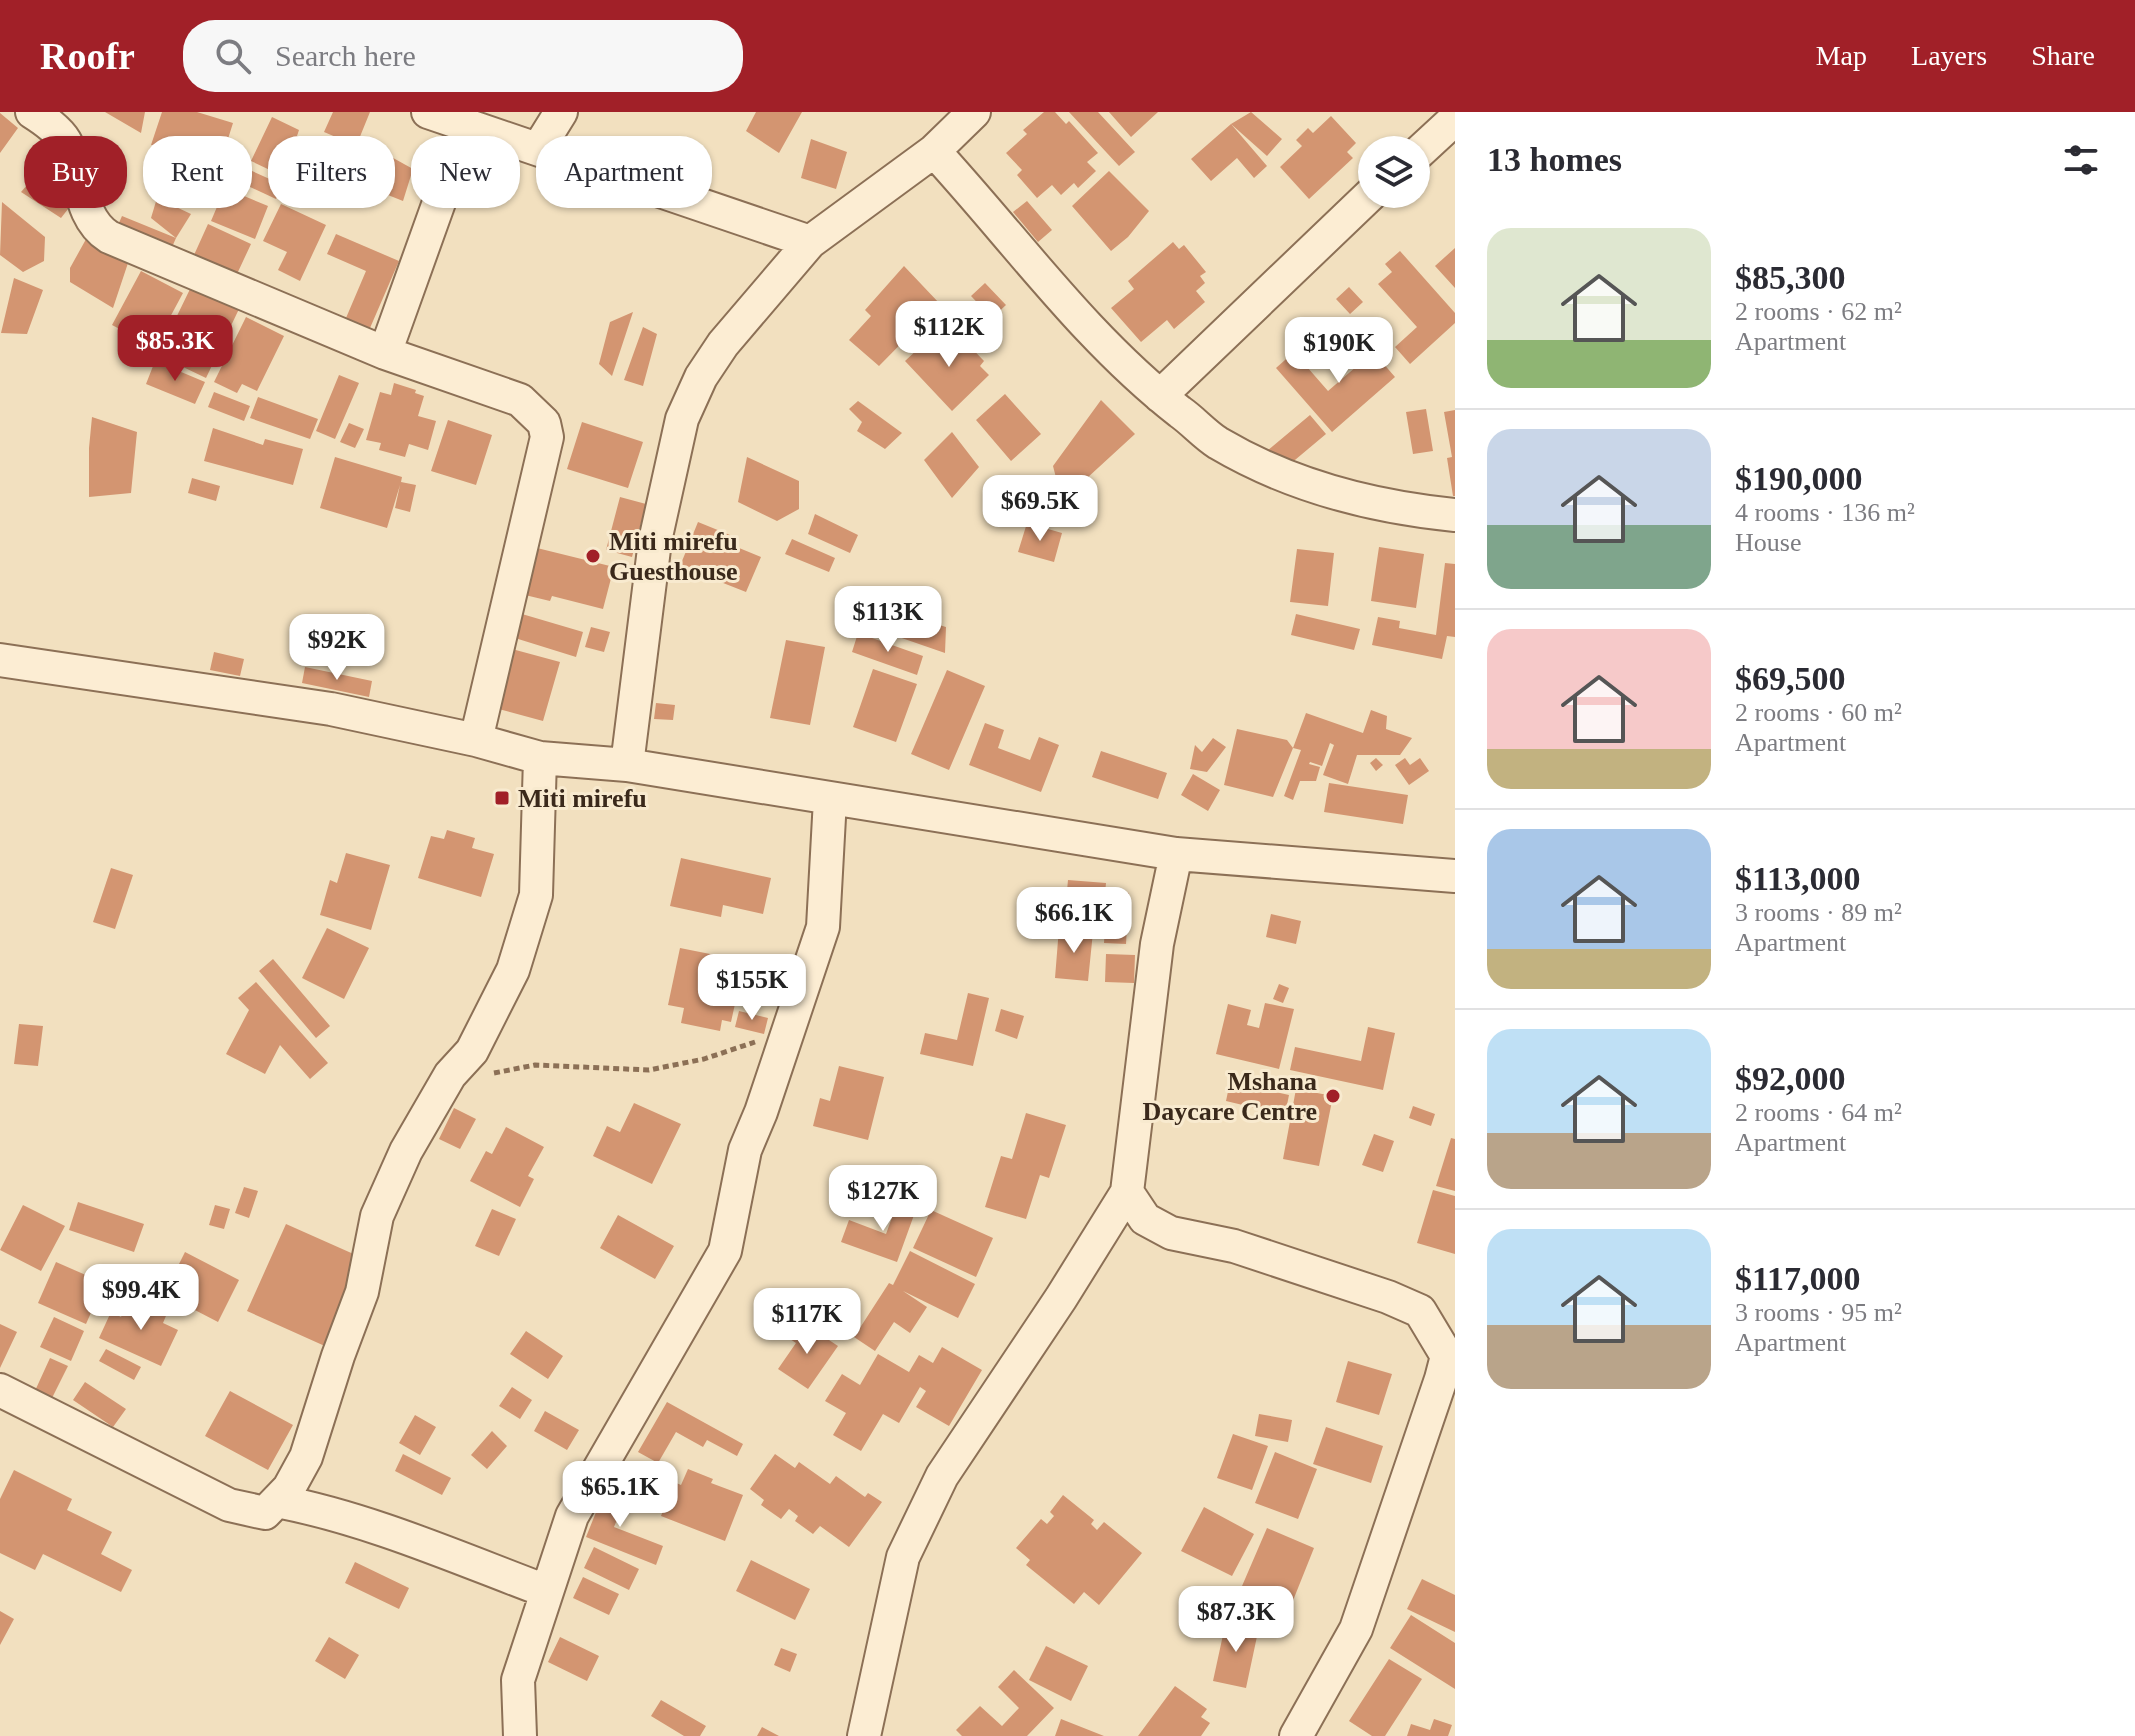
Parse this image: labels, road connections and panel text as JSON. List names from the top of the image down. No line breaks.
{"places":{"other":["Miti mirefu Guesthouse","Mshana Daycare Centre"],"transit":["Miti mirefu"]},"page":{"header":"Roofr","search":"Search here","nav":["Map","Layers","Share"],"heading":"13 homes","chip":["Buy","Rent","Filters","New","Apartment"],"list":[{"name":"$85,300","note":"2 rooms · 62 m² · Apartment"},{"name":"$190,000","note":"4 rooms · 136 m² · House"},{"name":"$69,500","note":"2 rooms · 60 m² · Apartment"},{"name":"$113,000","note":"3 rooms · 89 m² · Apartment"},{"name":"$92,000","note":"2 rooms · 64 m² · Apartment"},{"name":"$117,000","note":"3 rooms · 95 m² · Apartment"}],"price":["$112K","$85.3K","$190K","$69.5K","$113K","$92K","$66.1K","$155K","$127K","$99.4K","$117K","$65.1K","$87.3K"]}}
